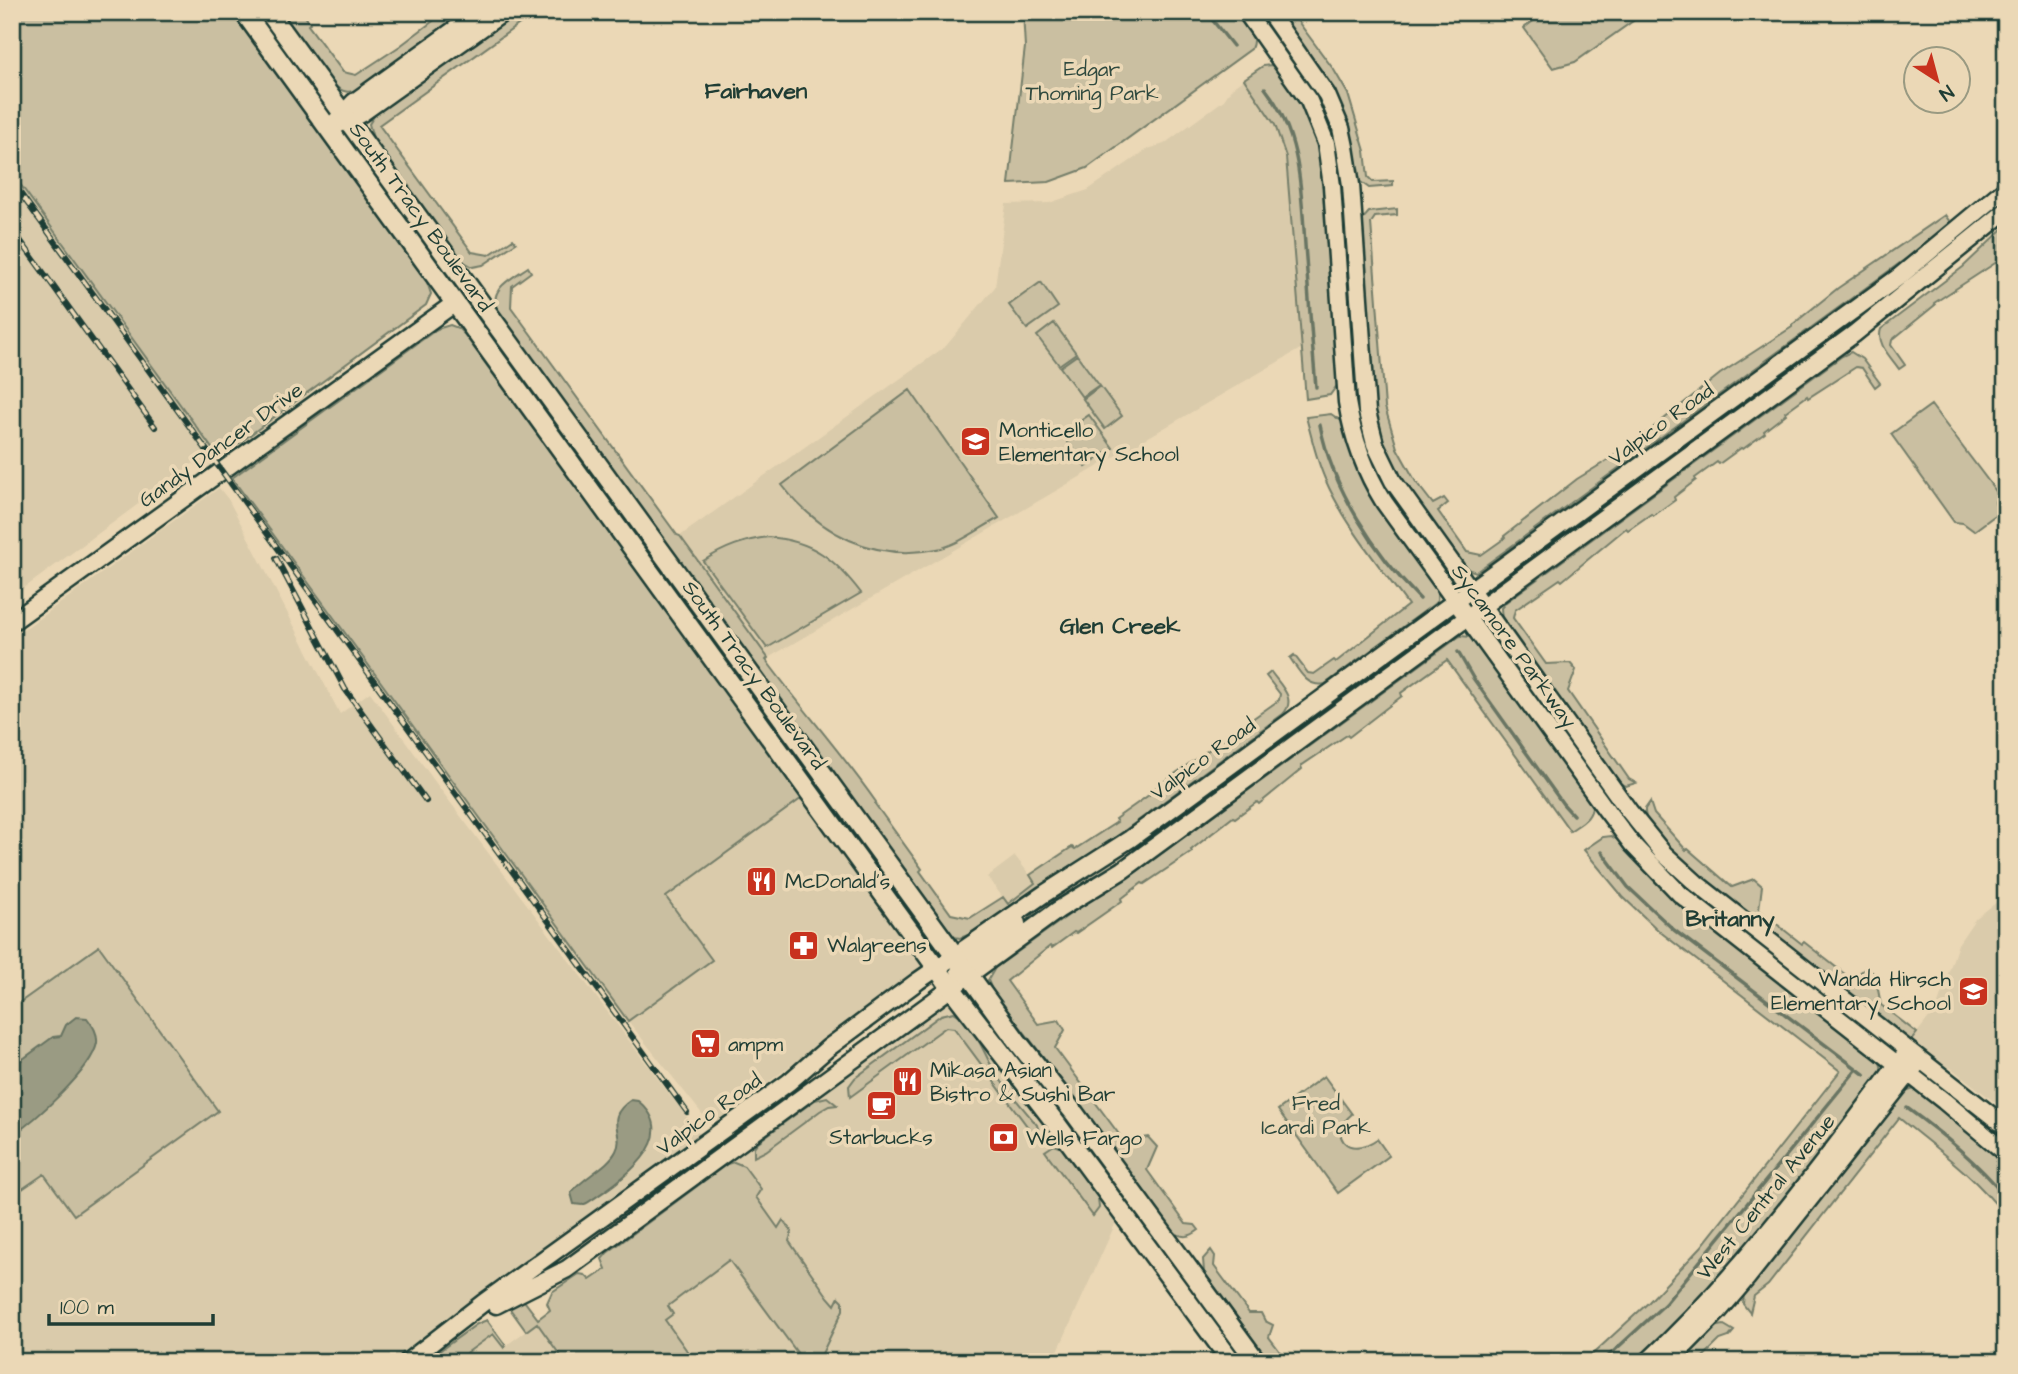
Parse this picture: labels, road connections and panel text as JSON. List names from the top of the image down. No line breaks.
{"streets":{"main road":["South Tracy Boulevard","Valpico Road","Gandy Dancer Drive","Sycamore Parkway","West Central Avenue"]},"crossings":[["South Tracy Boulevard","Valpico Road"],["South Tracy Boulevard","Gandy Dancer Drive"],["Valpico Road","Sycamore Parkway"],["Sycamore Parkway","West Central Avenue"]],"districts":["Fairhaven","Glen Creek","Britanny"],"parks":["Edgar Thoming Park","Fred Icardi Park"],"places":{"school or university":["Monticello Elementary School","Wanda Hirsch Elementary School"],"restaurant":["McDonald's","Mikasa Asian Bistro & Sushi Bar"],"pharmacy":["Walgreens"],"supermarket":["ampm"],"cafe":["Starbucks"],"bank":["Wells Fargo"]},"scale_bar":"100 m","north":"bottom right"}
